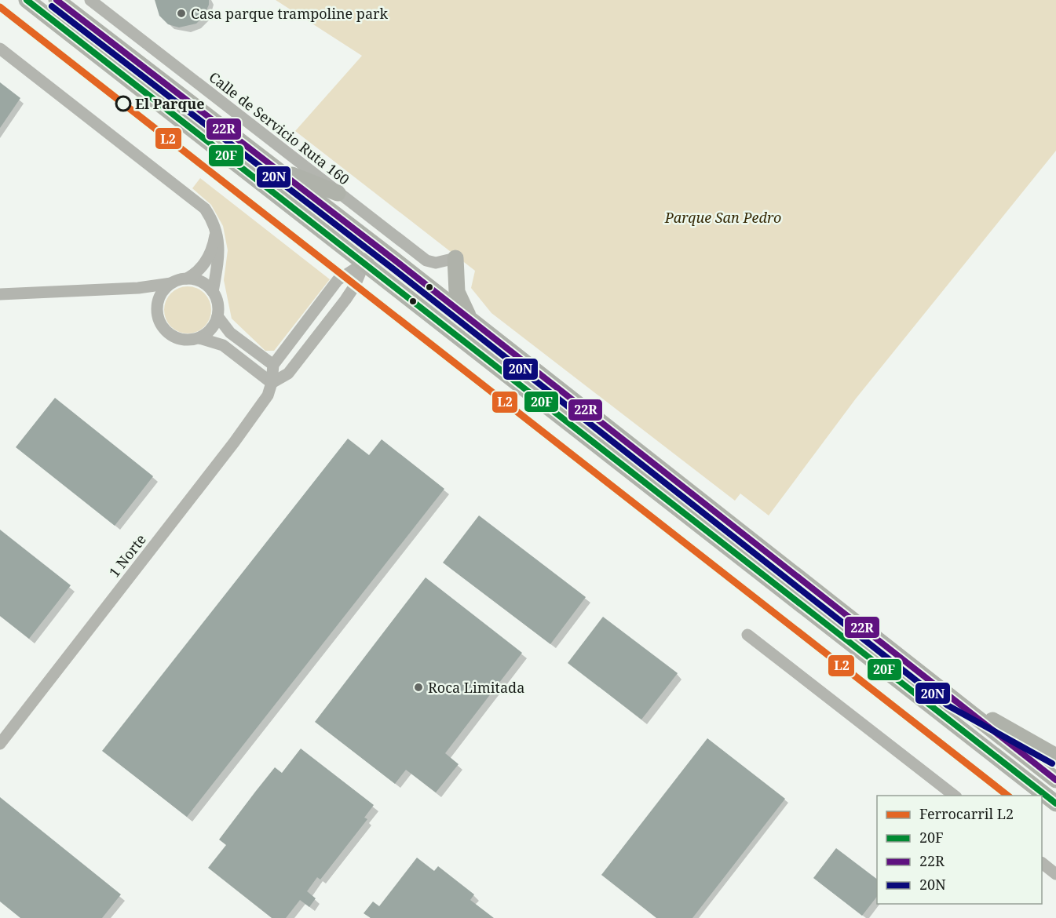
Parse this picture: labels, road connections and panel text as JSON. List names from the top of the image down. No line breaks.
{"streets":{"street":["Calle de Servicio Ruta 160","1 Norte"]},"parks":["Parque San Pedro"],"places":["Casa parque trampoline park","El Parque","Roca Limitada"],"lines":["transit line 20F","transit line 22R","transit line 20N","rail line L2"],"legend":["Ferrocarril L2","20F","22R","20N"]}
